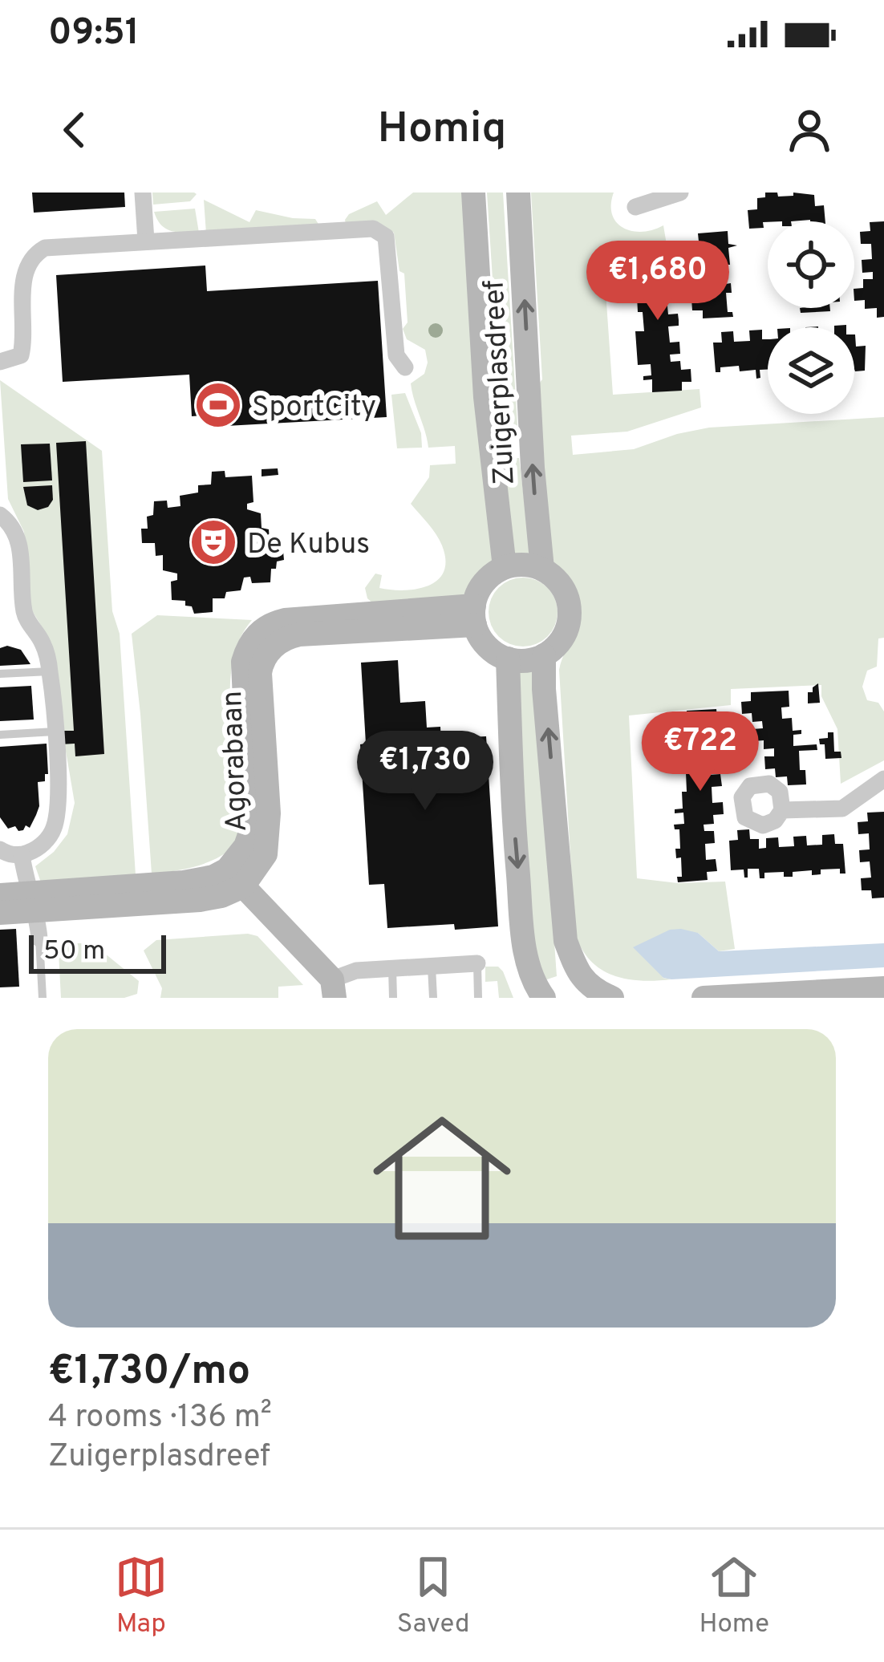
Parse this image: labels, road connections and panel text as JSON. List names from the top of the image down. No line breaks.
{"streets":{"main road":["Zuigerplasdreef","Agorabaan"]},"crossings":[["Zuigerplasdreef","Agorabaan"]],"places":{"sports":["SportCity"],"theatre":["De Kubus"]},"scale_bar":"50 m","page":{"status":"09:51","header":"Homiq","price":["€1,680","€722","€1,730"],"scale":"50 m","list":[{"name":"€1,730/mo","note":"4 rooms · 136 m² · Zuigerplasdreef"}],"tabs":["Map","Saved","Home"]}}
